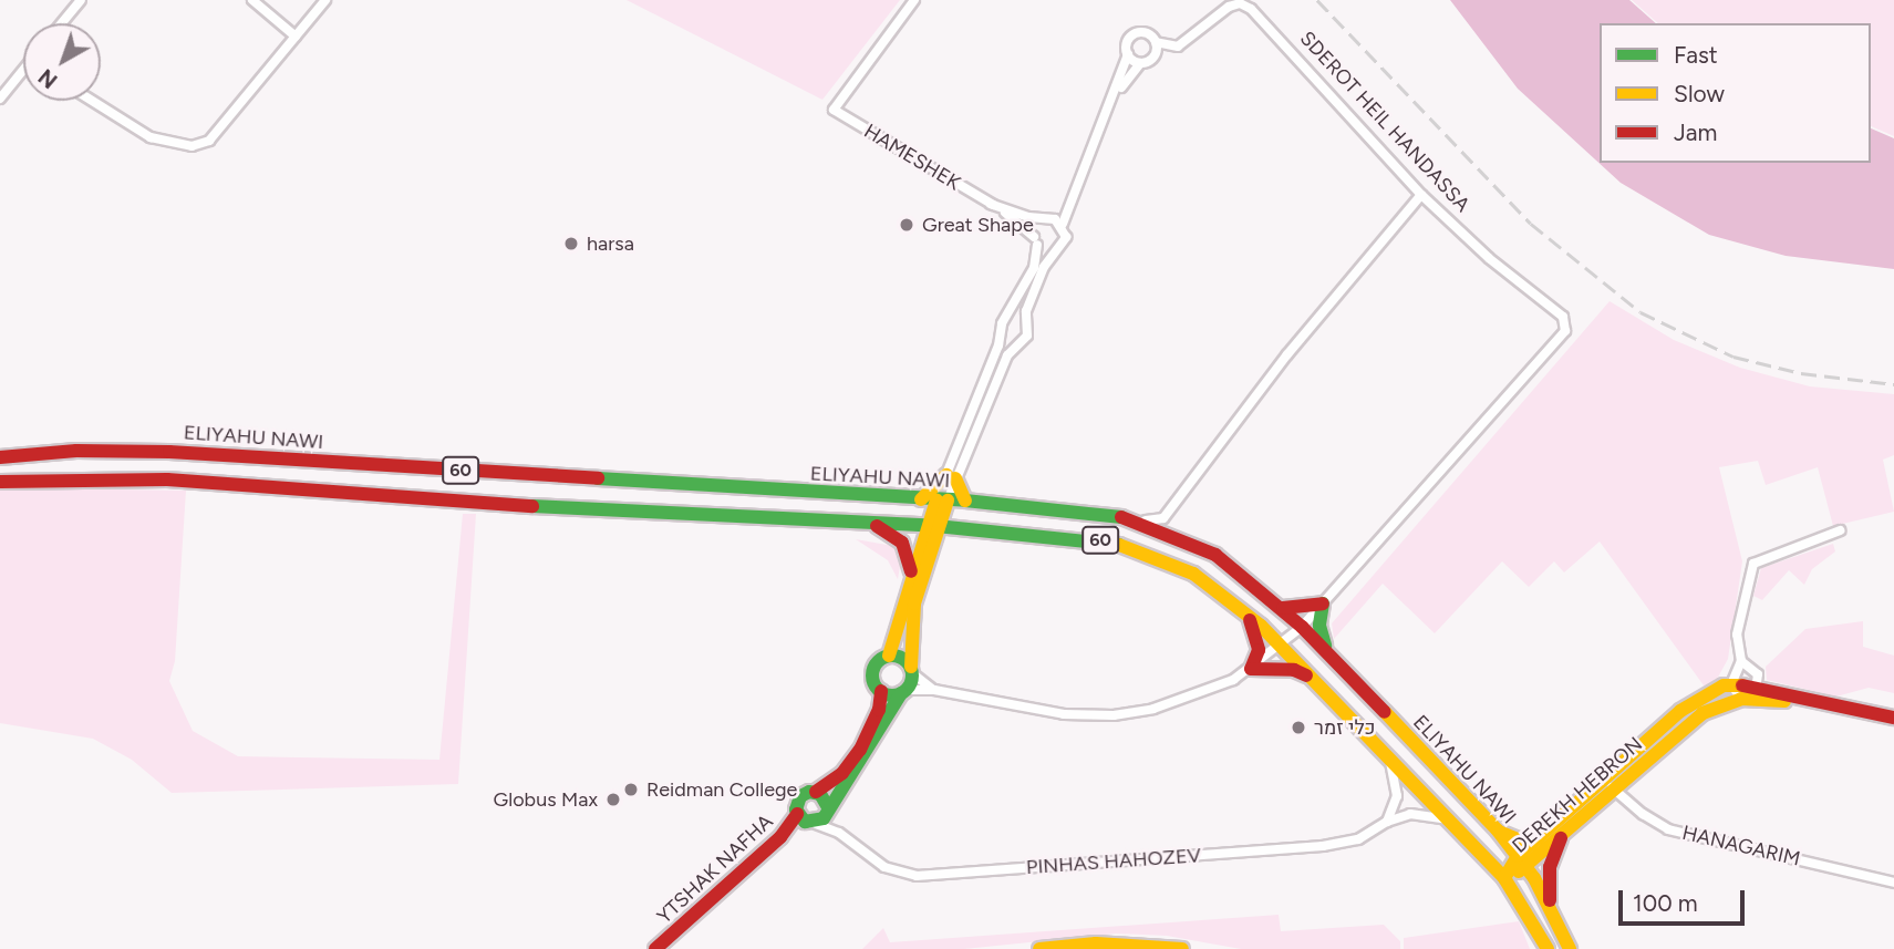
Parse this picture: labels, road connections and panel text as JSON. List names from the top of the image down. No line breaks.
{"streets":{"main road":["ELIYAHU NAWI","60","DEREKH HEBRON","YTSHAK NAFHA"],"street":["SDEROT HEIL HANDASSA","HAMESHEK","HANAGARIM","PINHAS HAHOZEV"]},"crossings":[["ELIYAHU NAWI","DEREKH HEBRON"],["60","DEREKH HEBRON"],["60","PINHAS HAHOZEV"],["DEREKH HEBRON","HANAGARIM"],["PINHAS HAHOZEV","YTSHAK NAFHA"]],"places":["Great Shape","harsa","כלי זמר","Reidman College","Globus Max"],"legend":["Fast","Slow","Jam"],"scale_bar":"100 m","north":"bottom left"}
